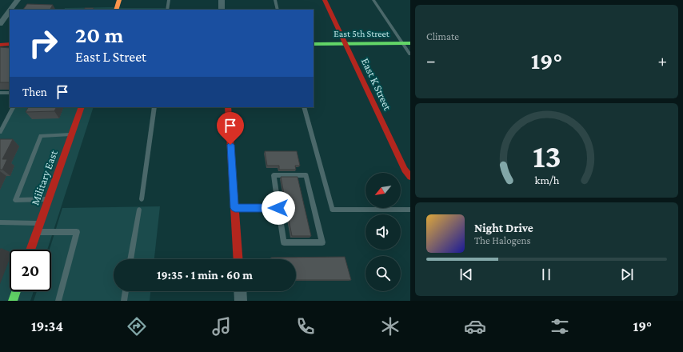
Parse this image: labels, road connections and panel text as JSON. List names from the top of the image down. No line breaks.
{"streets":{"street":["East 5th Street","East K Street","Military East"]},"crossings":[["East 5th Street","East K Street"]],"north":"bottom left","page":{"tile":"Climate","turn":["20 m","East L Street"],"heat":["−","19°","+"],"then":"Then","song":["Night Drive","The Halogens"],"limit":"20","trip":"19:35 · 1 min · 60 m","tabs":["19:34","19°"],"gauge":["13","km/h"]}}
